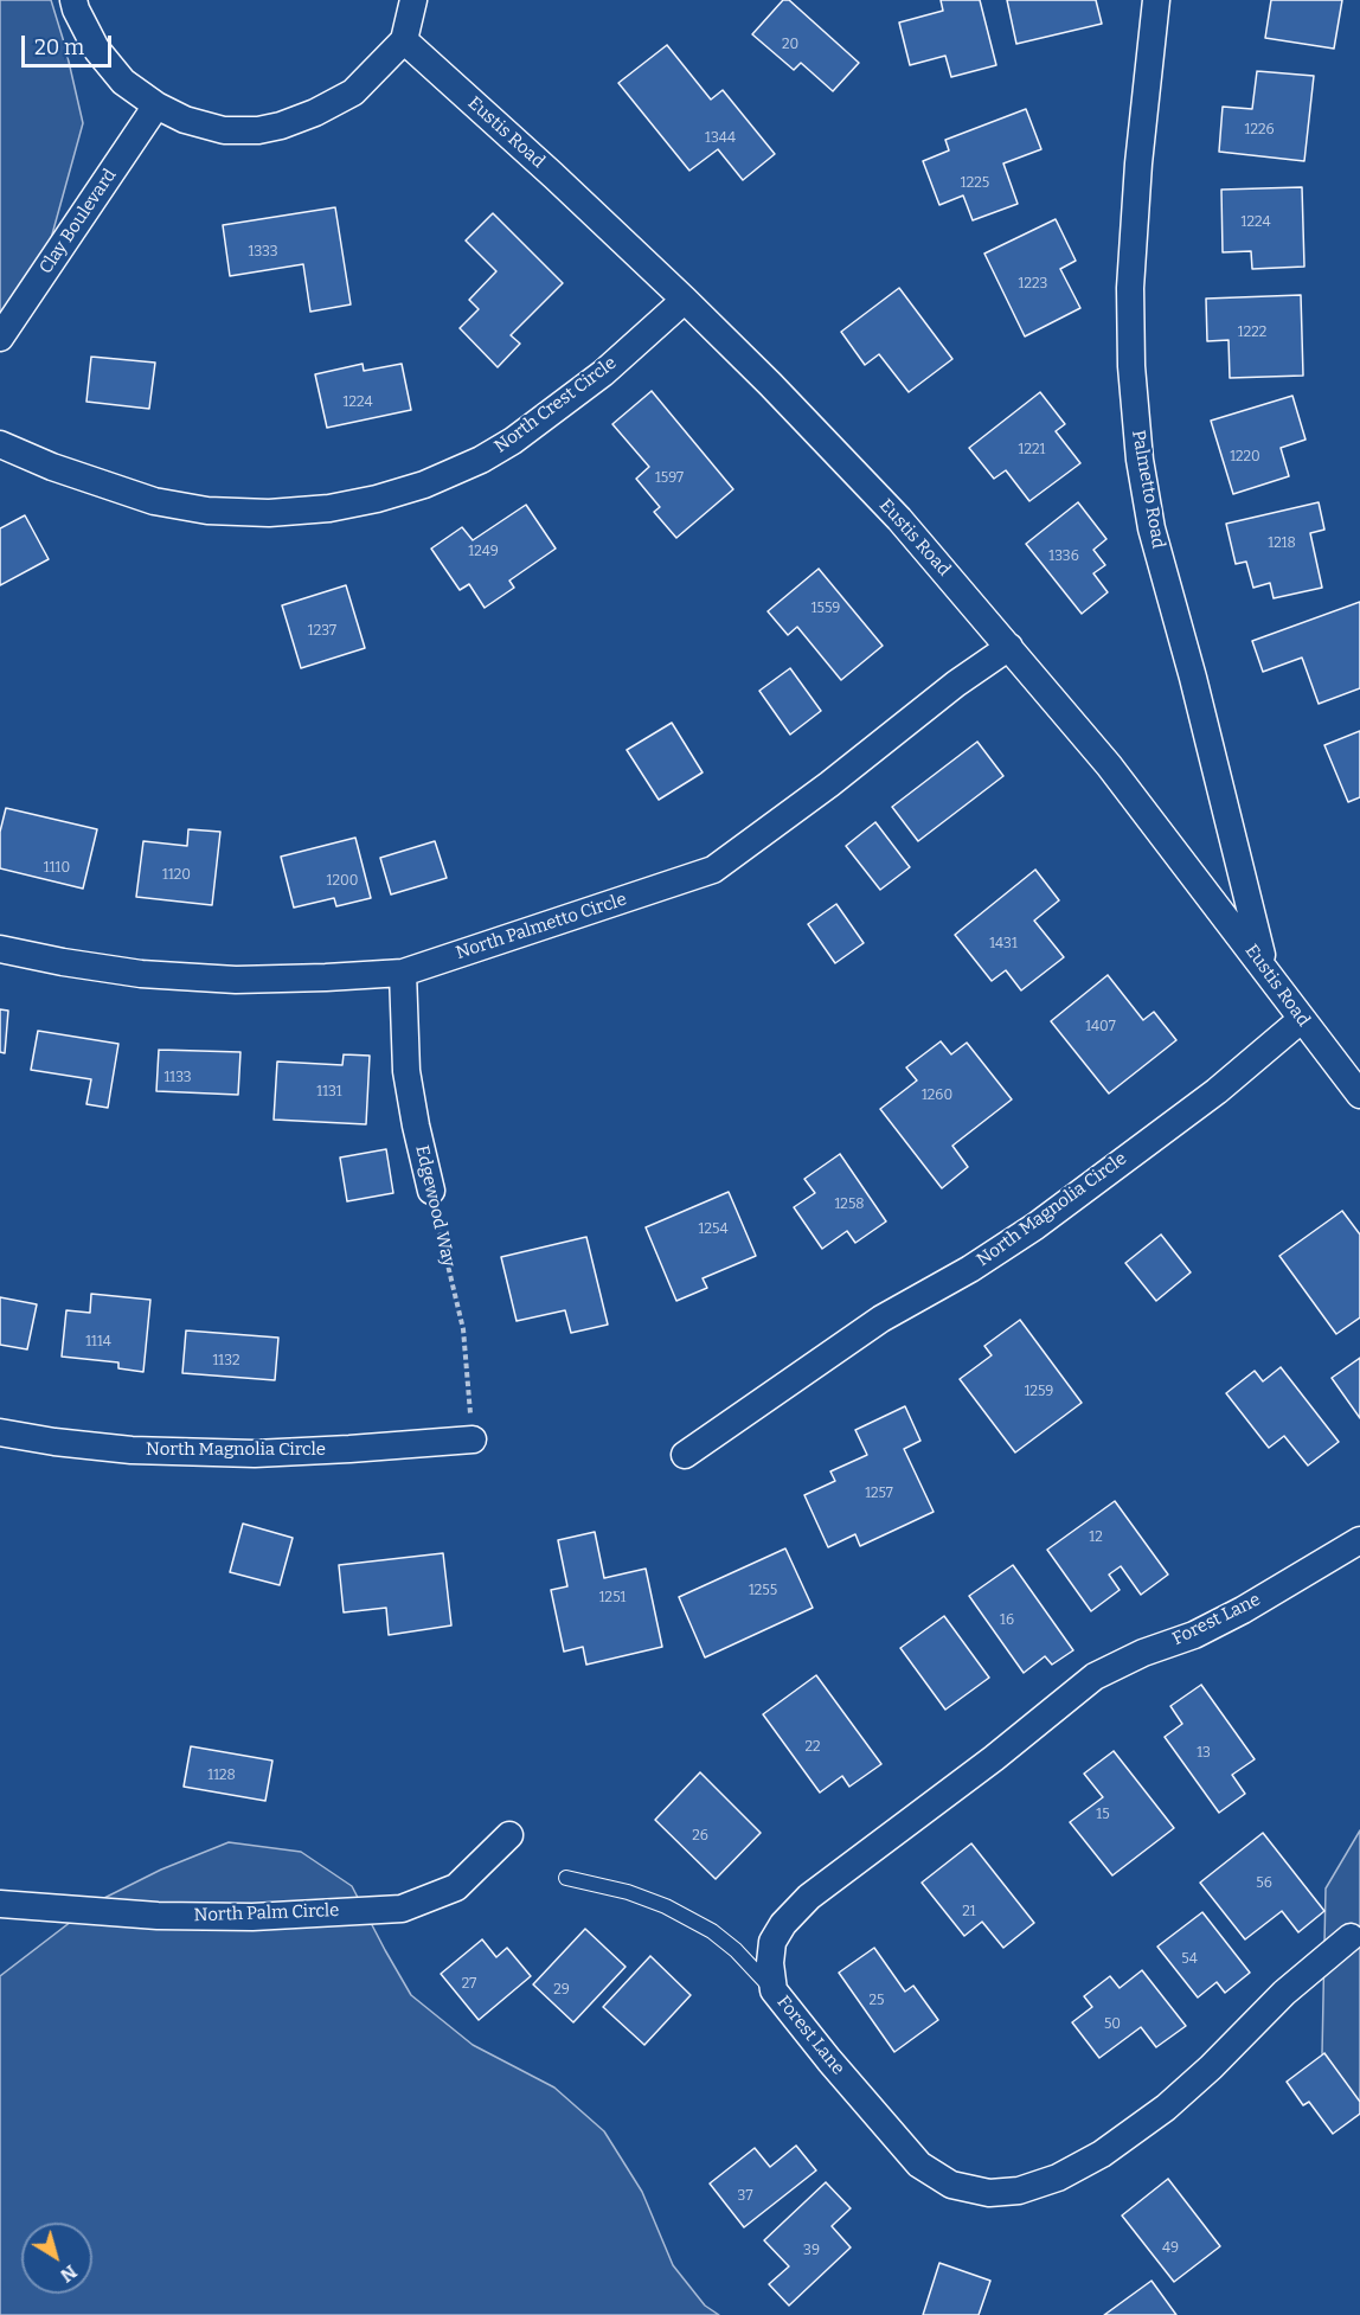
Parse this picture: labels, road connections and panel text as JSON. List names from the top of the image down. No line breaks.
{"streets":{"street":["Eustis Road","Clay Boulevard","North Crest Circle","Palmetto Road","North Palmetto Circle","Edgewood Way","North Magnolia Circle","Forest Lane","North Palm Circle"]},"crossings":[["Eustis Road","North Crest Circle"],["Eustis Road","Palmetto Road"],["Eustis Road","North Palmetto Circle"],["Eustis Road","North Magnolia Circle"],["North Palmetto Circle","Edgewood Way"],["Edgewood Way","North Magnolia Circle"]],"house_numbers":["20","1226","1344","1225","1224","1333","1223","1222","1224","1221","1220","1597","1218","1249","1336","1559","1237","1110","1120","1200","1431","1407","1133","1131","1260","1258","1254","1114","1132","1259","1257","12","1255","1251","16","22","13","1128","15","26","56","21","54","27","29","25","50","37","49","39"],"scale_bar":"20 m","north":"bottom right"}
